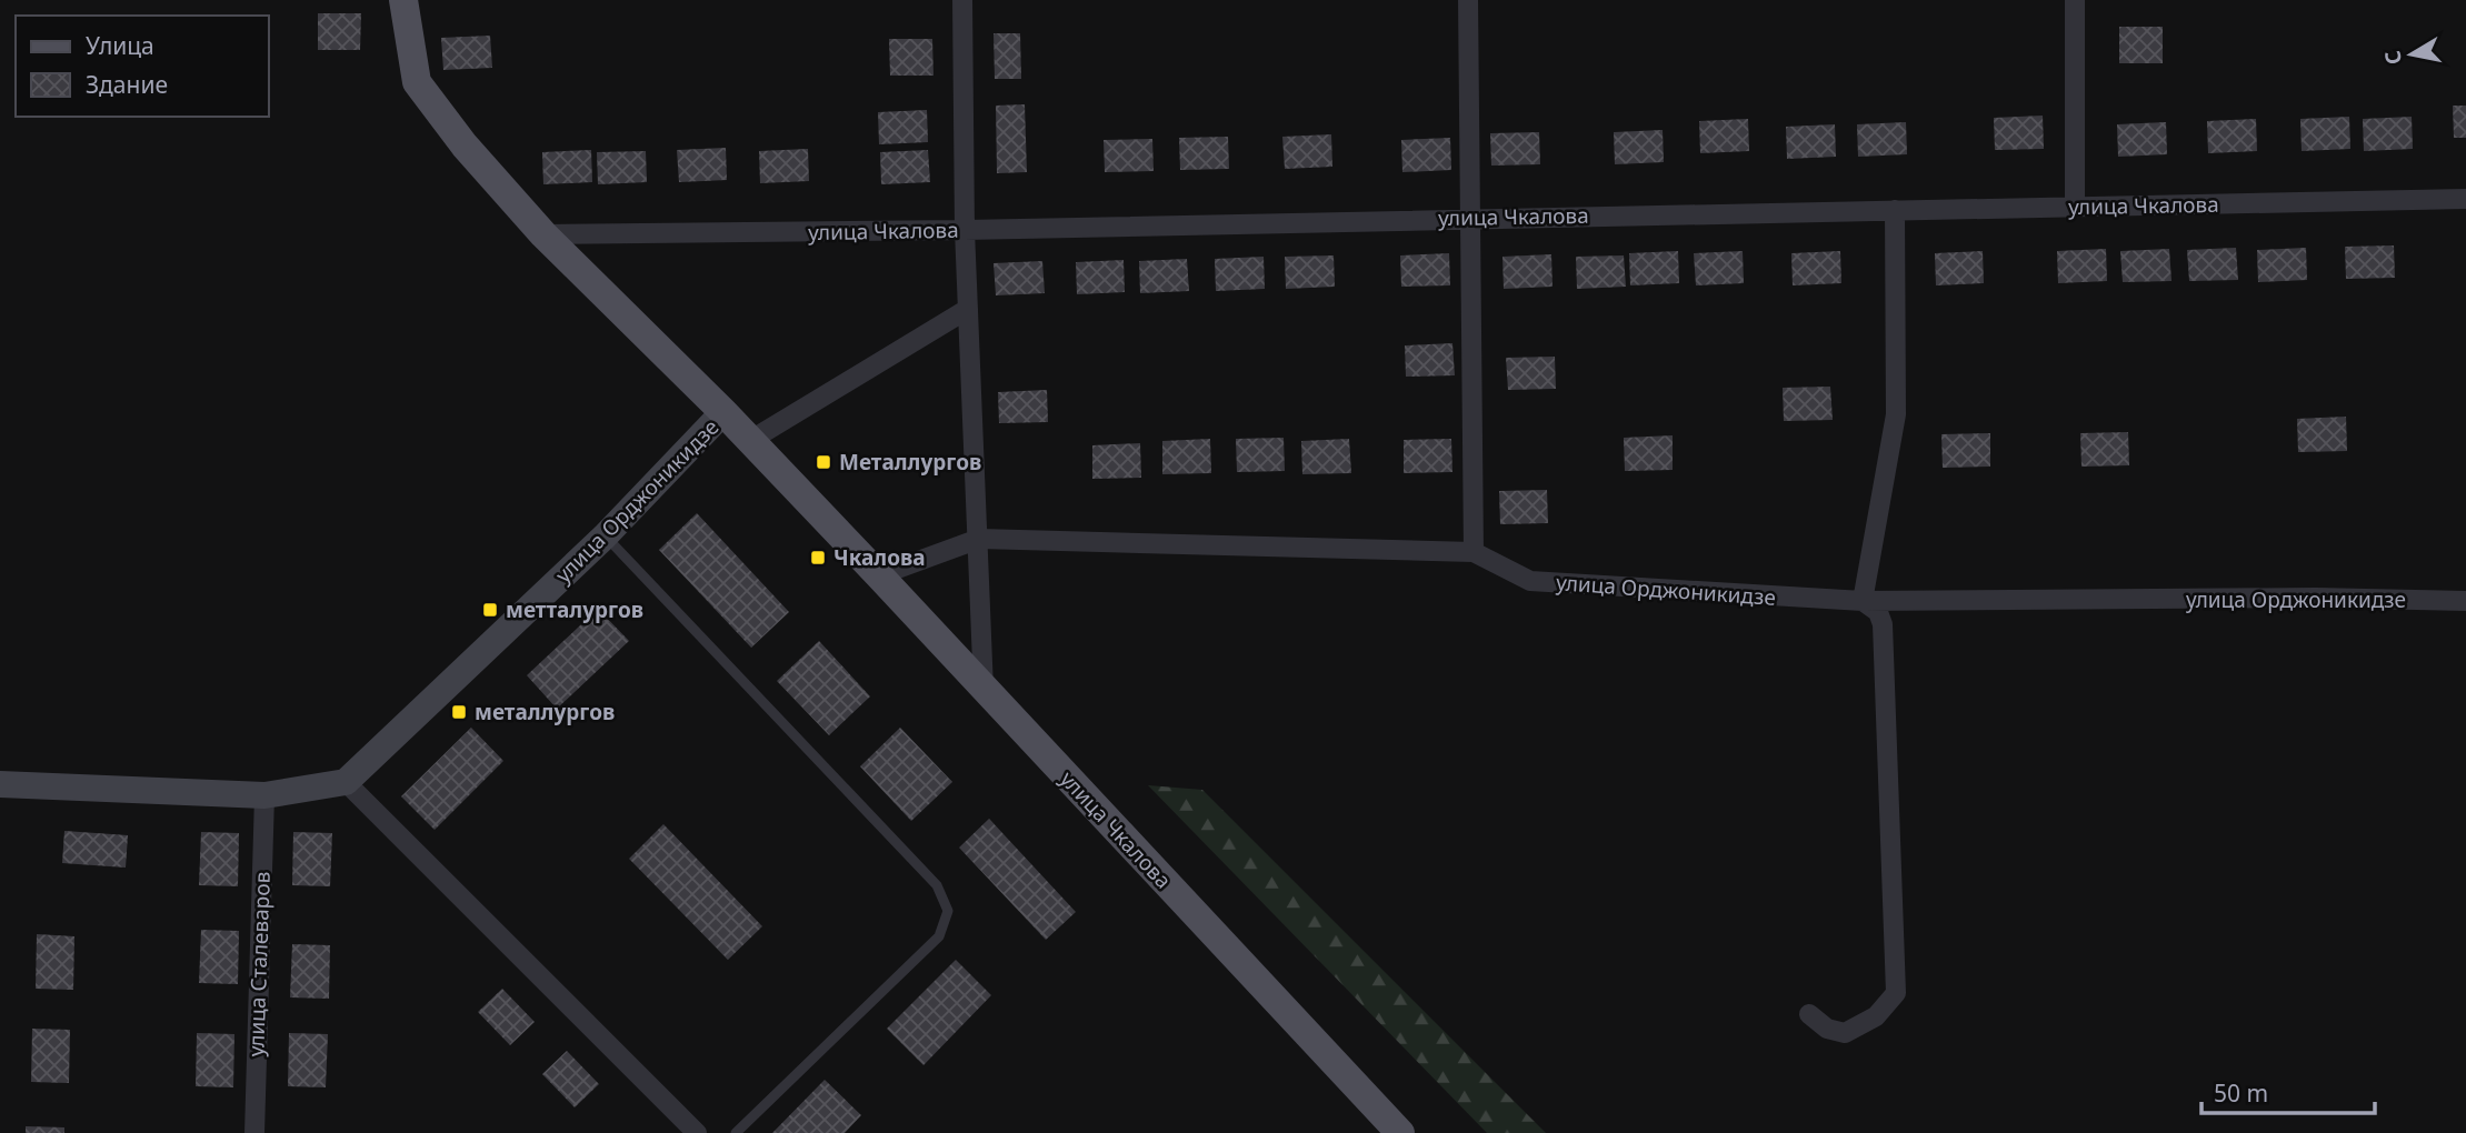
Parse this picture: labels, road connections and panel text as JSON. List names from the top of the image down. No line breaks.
{"streets":{"main road":["улица Чкалова","улица Орджоникидзе"],"street":["улица Сталеваров"]},"crossings":[["улица Чкалова","улица Орджоникидзе"]],"places":{"transit":["Металлургов","Чкалова","метталургов","металлургов"]},"legend":["Улица","Здание"],"scale_bar":"50 m","north":"left"}
